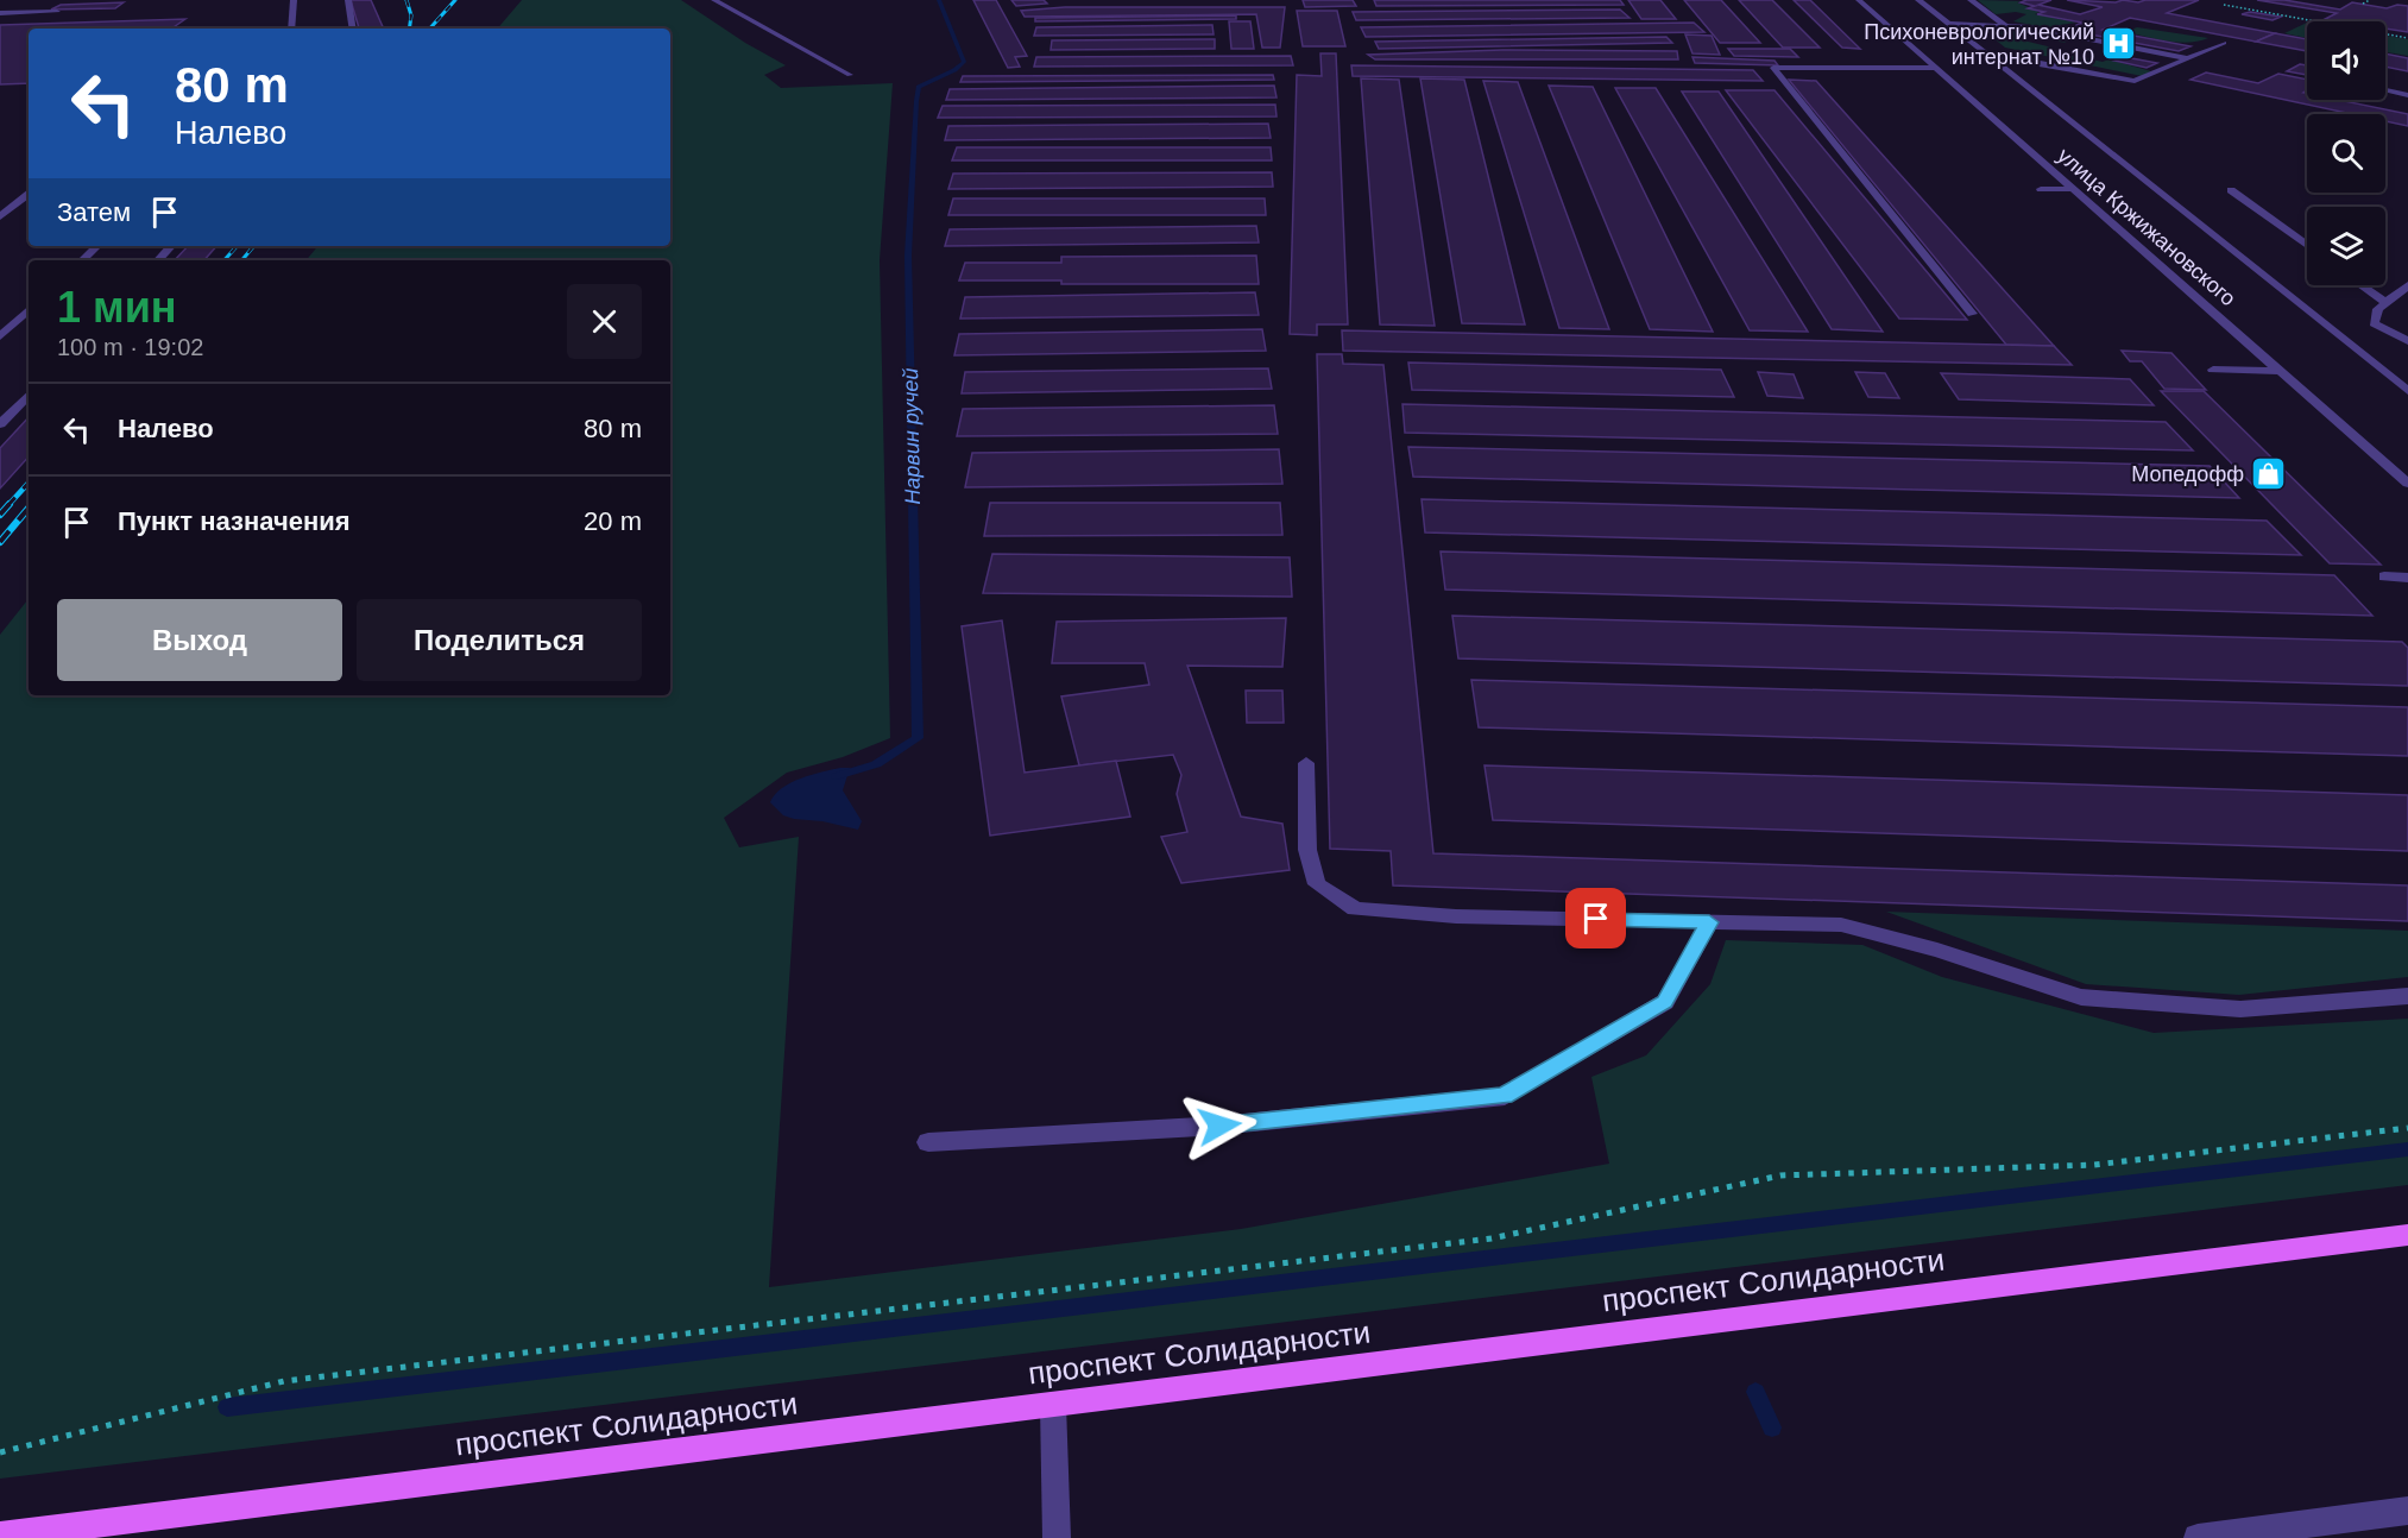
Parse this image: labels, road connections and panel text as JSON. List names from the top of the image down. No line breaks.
{"streets":{"main road":["проспект Солидарности"],"street":["улица Кржижановского"]},"water":["Нарвин ручей"],"places":{"hospital":["Психоневрологический интернат №10"],"shop":["Мопедофф"]},"page":{"turn":["80 m","Налево"],"then":"Затем","heading":["1 мин","100 m · 19:02"],"list":[{"name":"Налево","value":"80 m"},{"name":"Пункт назначения","value":"20 m"}],"buttons":["Выход","Поделиться"]}}
